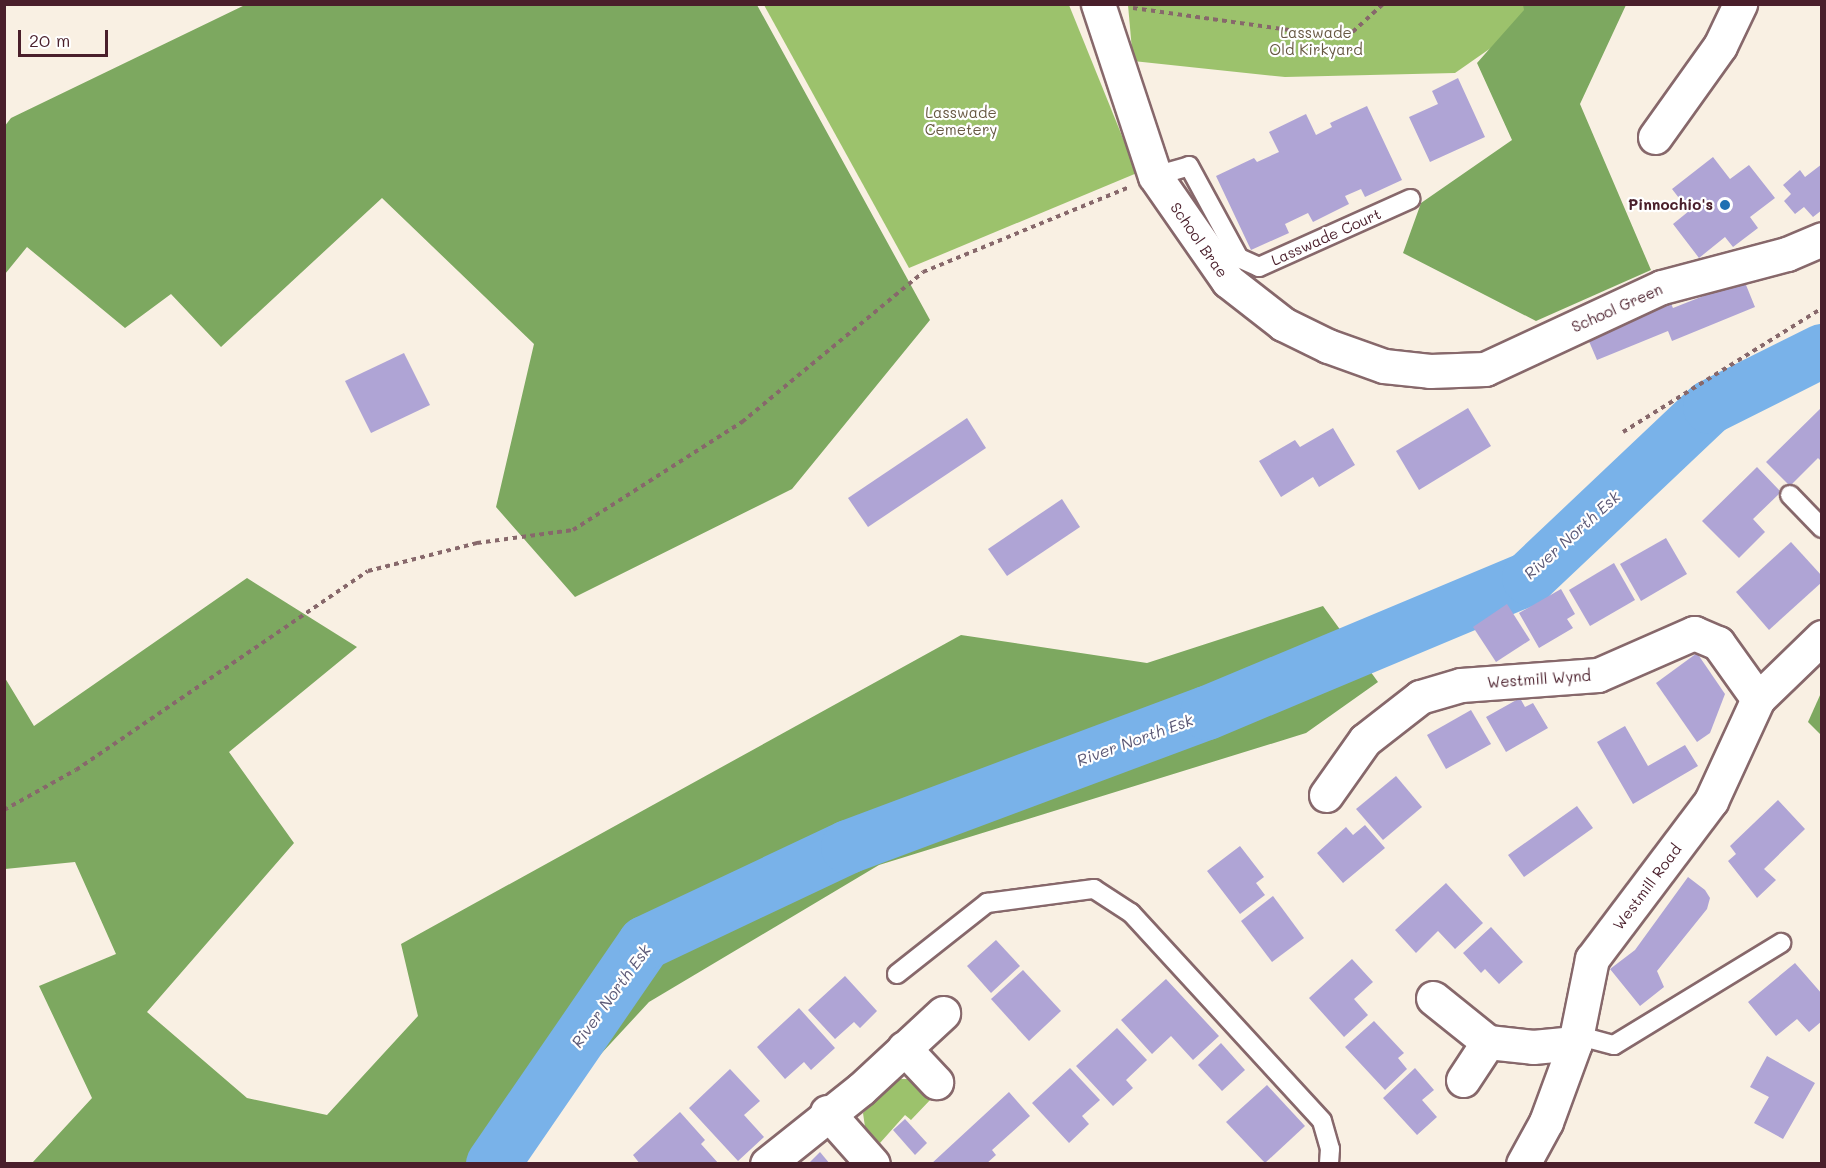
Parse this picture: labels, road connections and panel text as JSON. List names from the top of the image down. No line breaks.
{"streets":{"street":["School Brae","School Green","Westmill Wynd","Westmill Road"],"lane":["Lasswade Court"]},"crossings":[["Lasswade Court","School Brae"],["School Brae","School Green"],["Westmill Wynd","Westmill Road"]],"water":["River North Esk"],"parks":["Lasswade Old Kirkyard","Lasswade Cemetery"],"places":["Pinnochio's"],"scale_bar":"20 m"}
